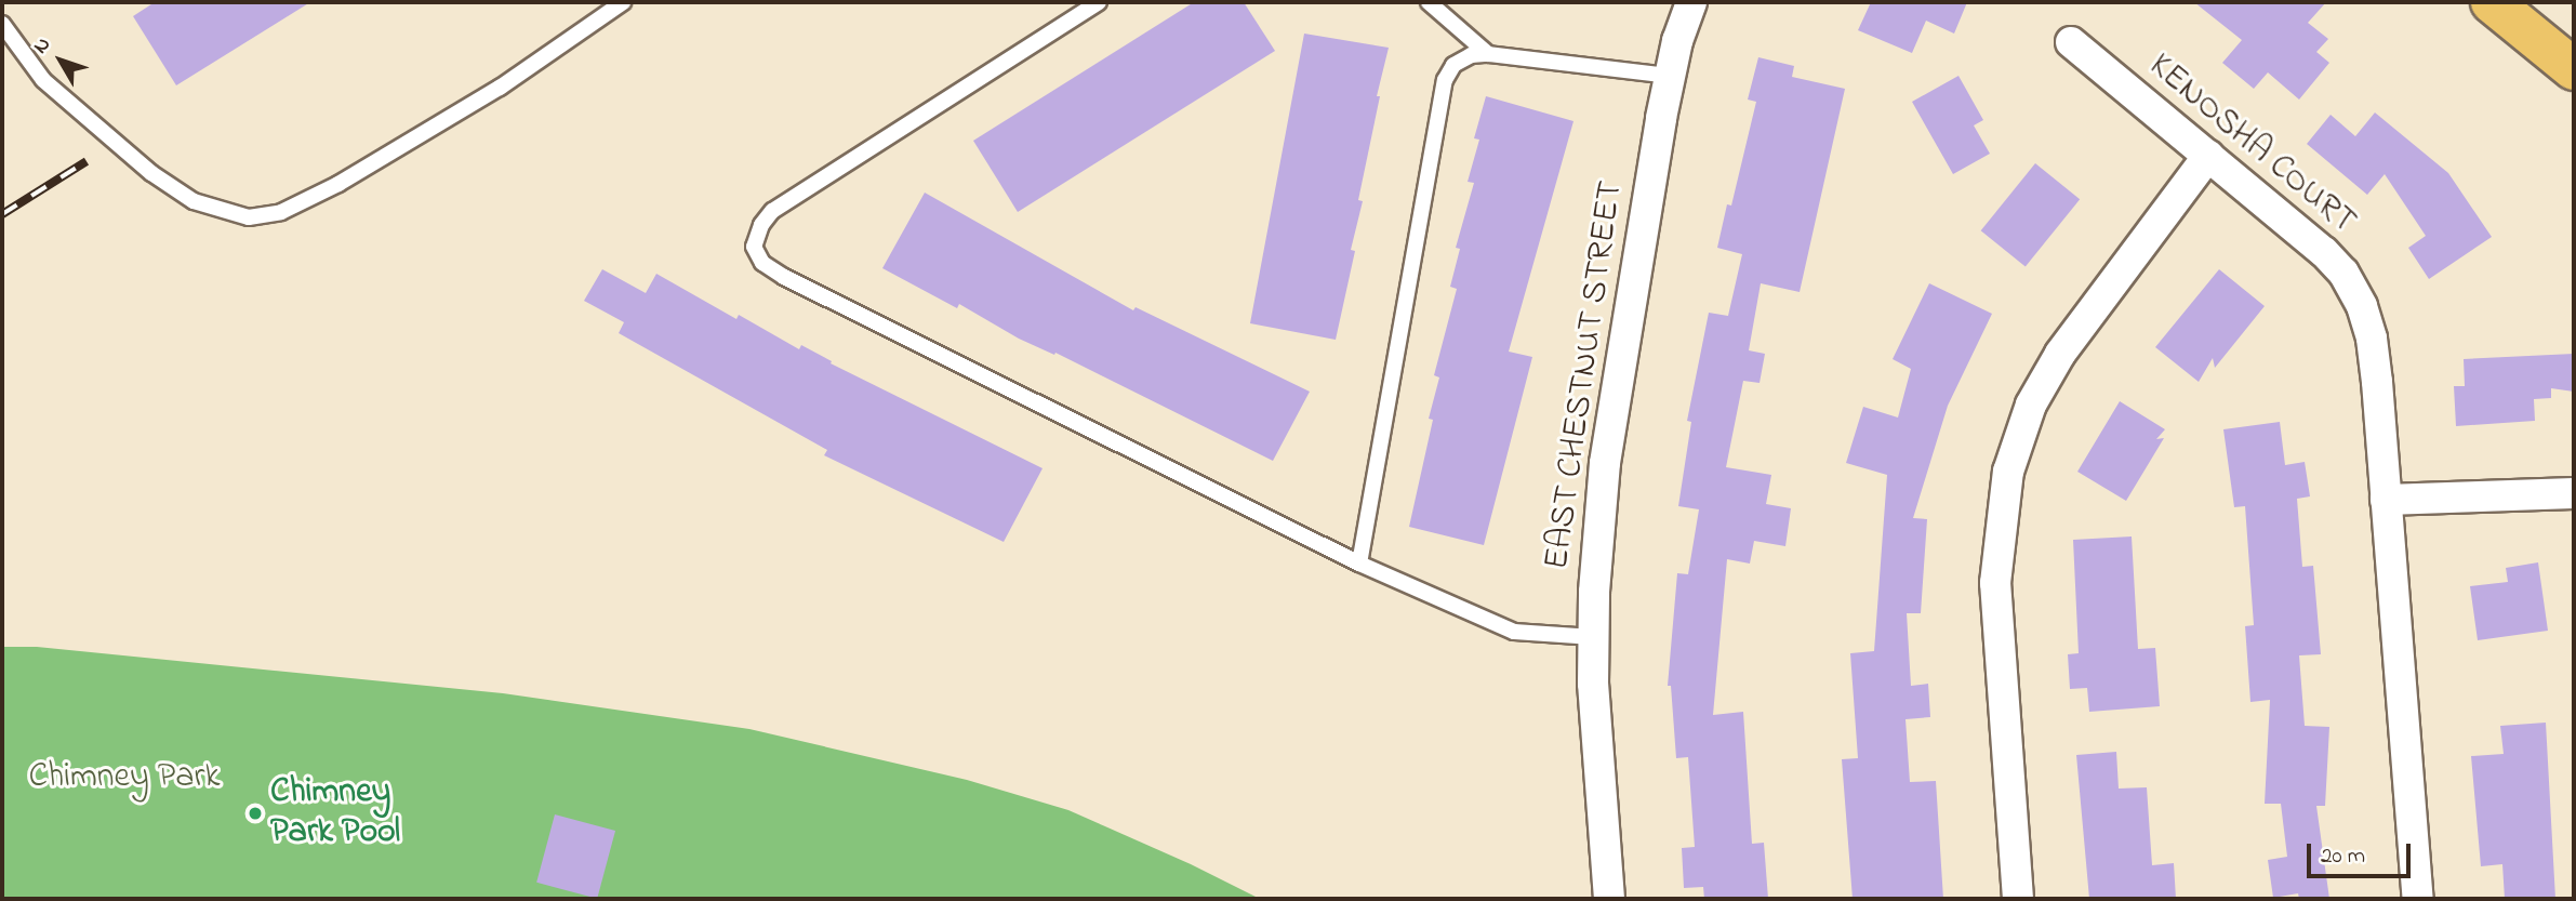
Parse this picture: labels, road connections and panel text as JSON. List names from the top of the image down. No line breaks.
{"streets":{"street":["KENOSHA COURT","EAST CHESTNUT STREET"]},"parks":["Chimney Park"],"places":["Chimney Park Pool"],"scale_bar":"20 m","north":"top left"}
